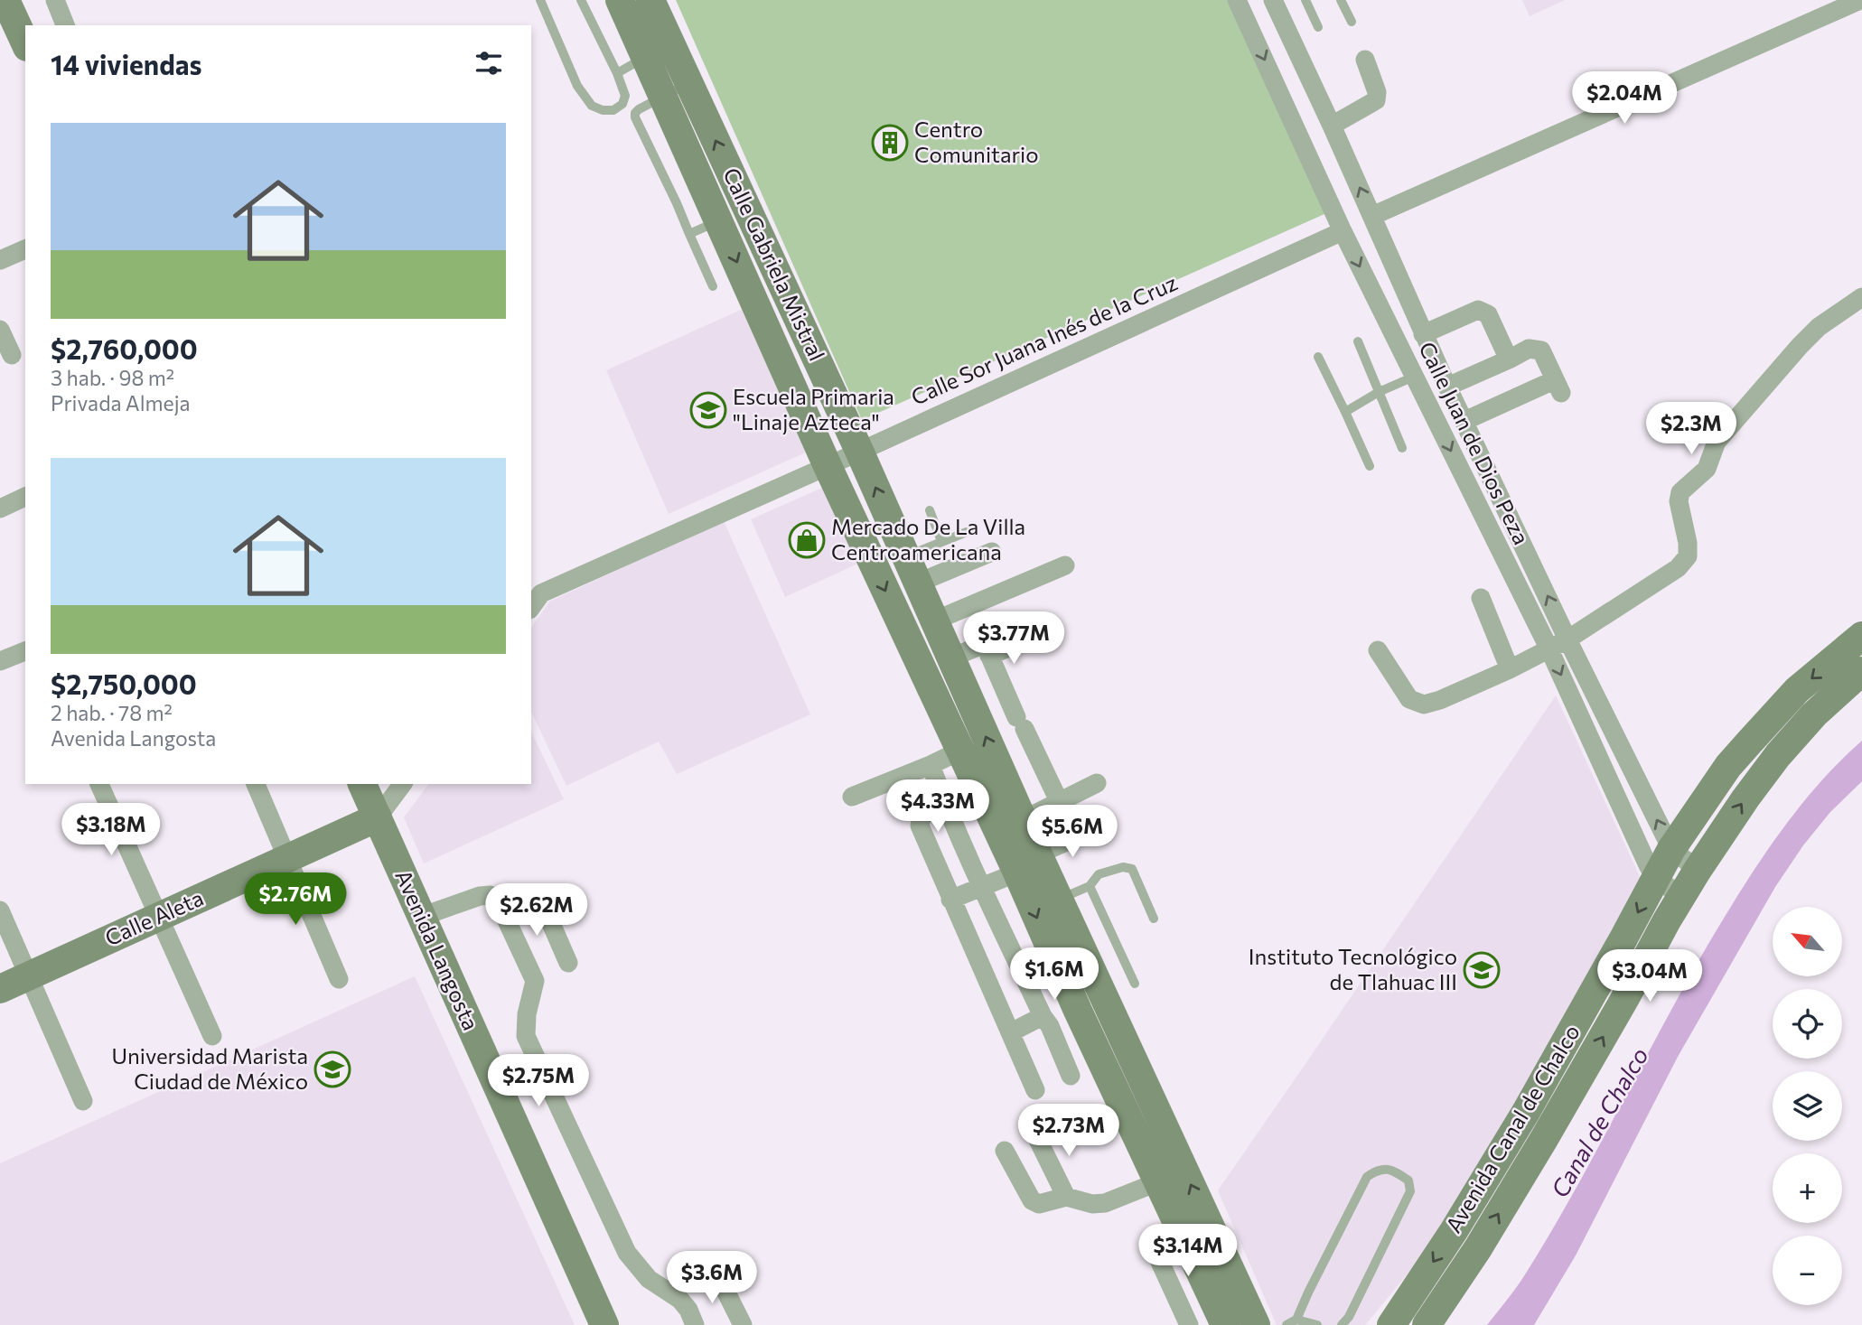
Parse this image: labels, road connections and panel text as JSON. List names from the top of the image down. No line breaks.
{"streets":{"street":["Calle Gabriela Mistral","Calle Sor Juana Inés de la Cruz","Calle Juan de Dios Peza","Calle Aleta","Avenida Langosta","Avenida Canal de Chalco"]},"crossings":[["Calle Gabriela Mistral","Calle Sor Juana Inés de la Cruz"],["Calle Sor Juana Inés de la Cruz","Calle Juan de Dios Peza"],["Calle Juan de Dios Peza","Avenida Canal de Chalco"],["Calle Aleta","Avenida Langosta"]],"water":["Canal de Chalco"],"places":{"building":["Centro Comunitario"],"school or university":["Escuela Primaria \"Linaje Azteca\"","Instituto Tecnológico de Tlahuac III","Universidad Marista Ciudad de México"],"shop":["Mercado De La Villa Centroamericana"]},"north":"top left","page":{"heading":"14 viviendas","price":["$2.04M","$2.3M","$3.77M","$4.33M","$3.18M","$5.6M","$2.76M","$2.62M","$1.6M","$3.04M","$2.75M","$2.73M","$3.14M","$3.6M"],"list":[{"name":"$2,760,000","note":"3 hab. · 98 m² · Privada Almeja"},{"name":"$2,750,000","note":"2 hab. · 78 m² · Avenida Langosta"}],"map_buttons":["+","−"]}}
